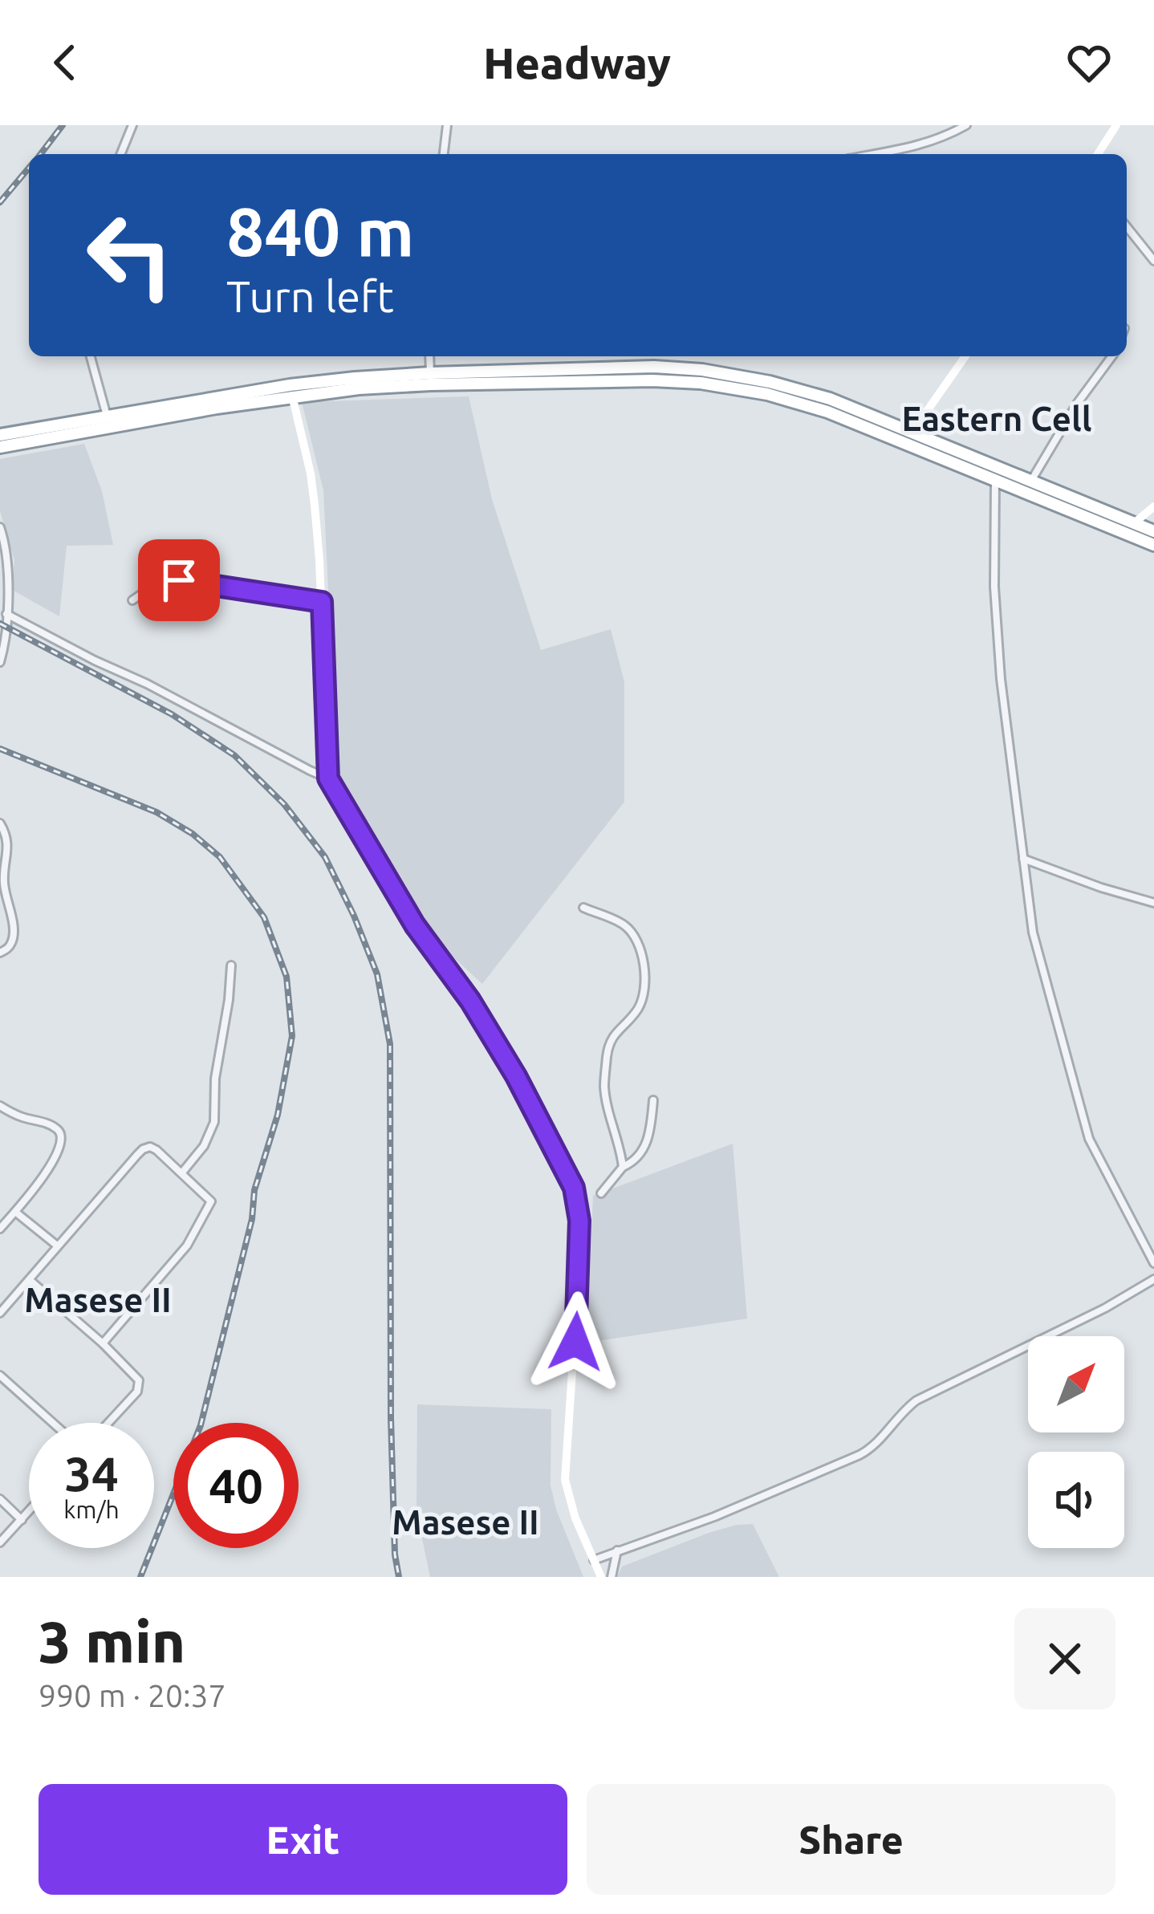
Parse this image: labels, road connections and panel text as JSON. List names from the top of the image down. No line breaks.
{"districts":["Eastern Cell","Masese II","Masese II"],"north":"top right","page":{"header":"Headway","turn":["840 m","Turn left"],"speed":"34 km/h","limit":"40","heading":["3 min","990 m · 20:37"],"buttons":["Exit","Share"]}}
